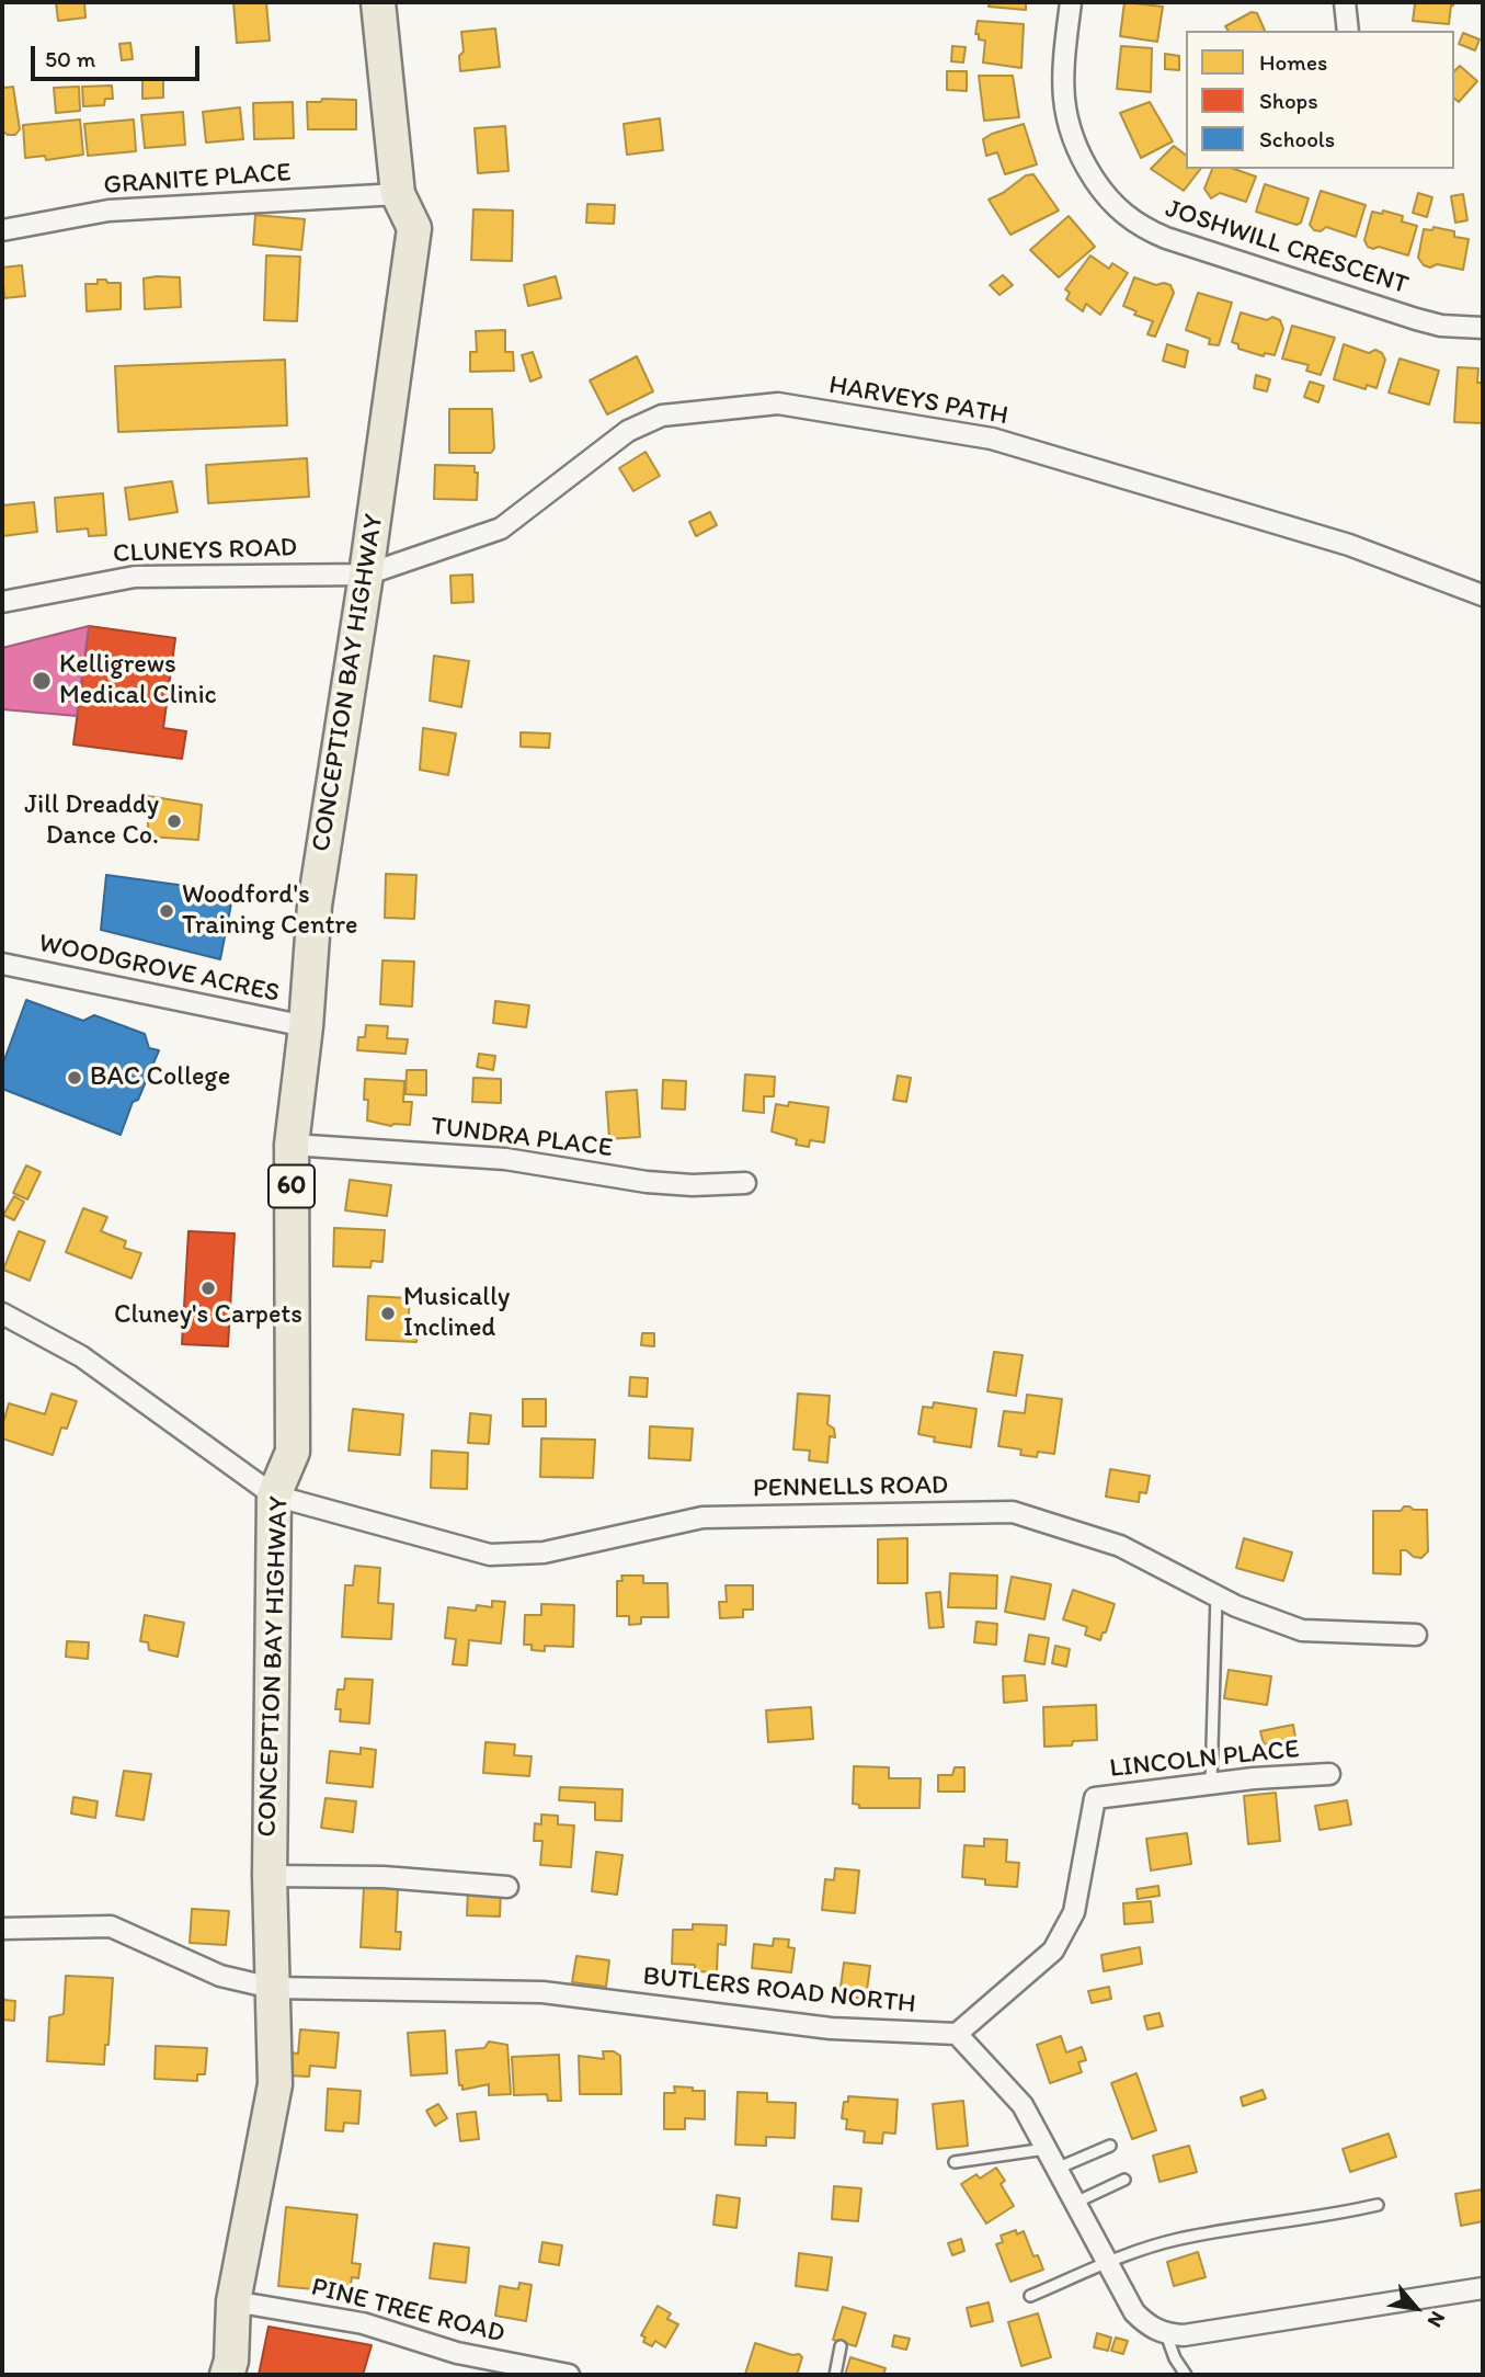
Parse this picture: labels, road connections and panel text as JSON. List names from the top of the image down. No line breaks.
{"streets":{"main road":["CONCEPTION BAY HIGHWAY","60"],"street":["GRANITE PLACE","JOSHWILL CRESCENT","HARVEYS PATH","CLUNEYS ROAD","WOODGROVE ACRES","TUNDRA PLACE","PENNELLS ROAD","LINCOLN PLACE","BUTLERS ROAD NORTH","PINE TREE ROAD"]},"crossings":[["GRANITE PLACE","CONCEPTION BAY HIGHWAY"],["HARVEYS PATH","CLUNEYS ROAD"],["HARVEYS PATH","CONCEPTION BAY HIGHWAY"],["CLUNEYS ROAD","CONCEPTION BAY HIGHWAY"],["CONCEPTION BAY HIGHWAY","WOODGROVE ACRES"],["CONCEPTION BAY HIGHWAY","TUNDRA PLACE"],["CONCEPTION BAY HIGHWAY","PENNELLS ROAD"],["CONCEPTION BAY HIGHWAY","BUTLERS ROAD NORTH"],["CONCEPTION BAY HIGHWAY","PINE TREE ROAD"],["LINCOLN PLACE","BUTLERS ROAD NORTH"]],"places":["Kelligrews Medical Clinic","Jill Dreaddy Dance Co.","Woodford's Training Centre","BAC College","Cluney's Carpets","Musically Inclined"],"legend":["Homes","Shops","Schools"],"scale_bar":"50 m","north":"bottom right"}
